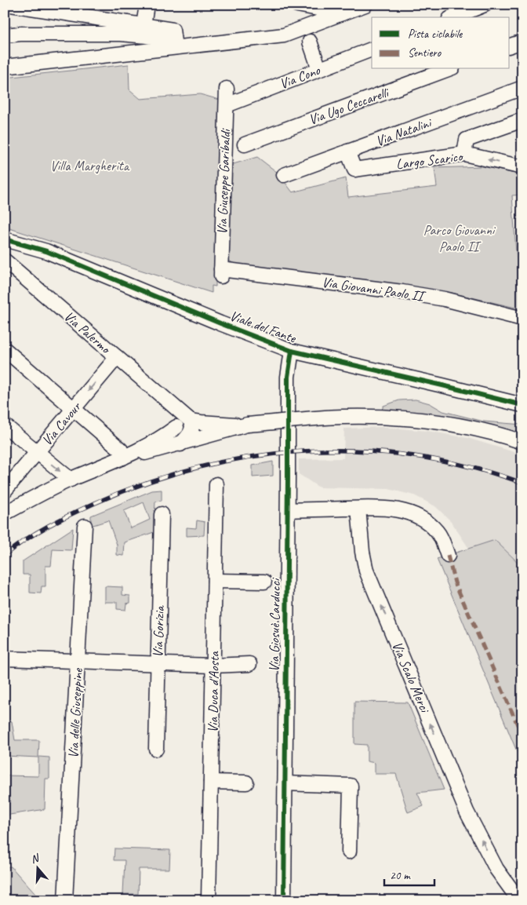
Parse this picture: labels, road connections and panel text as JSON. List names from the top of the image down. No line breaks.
{"streets":{"street":["Via Cono","Via Ugo Ceccarelli","Via Natalini","Largo Scarico","Via Giuseppe Garibaldi","Via Giovanni Paolo II","Viale del Fante","Via Palermo","Via Cavour","Via Giosuè Carducci","Via Gorizia","Via Scalo Merci","Via Duca d'Aosta","Via delle Giuseppine"]},"crossings":[["Via Cono","Via Giuseppe Garibaldi"],["Via Natalini","Largo Scarico"],["Via Giuseppe Garibaldi","Via Giovanni Paolo II"],["Viale del Fante","Via Giosuè Carducci"],["Via Palermo","Via Cavour"]],"one_way":["Via Scalo Merci"],"parks":["Villa Margherita","Parco Giovanni Paolo II"],"legend":["Pista ciclabile","Sentiero"],"scale_bar":"20 m","north":"top"}
